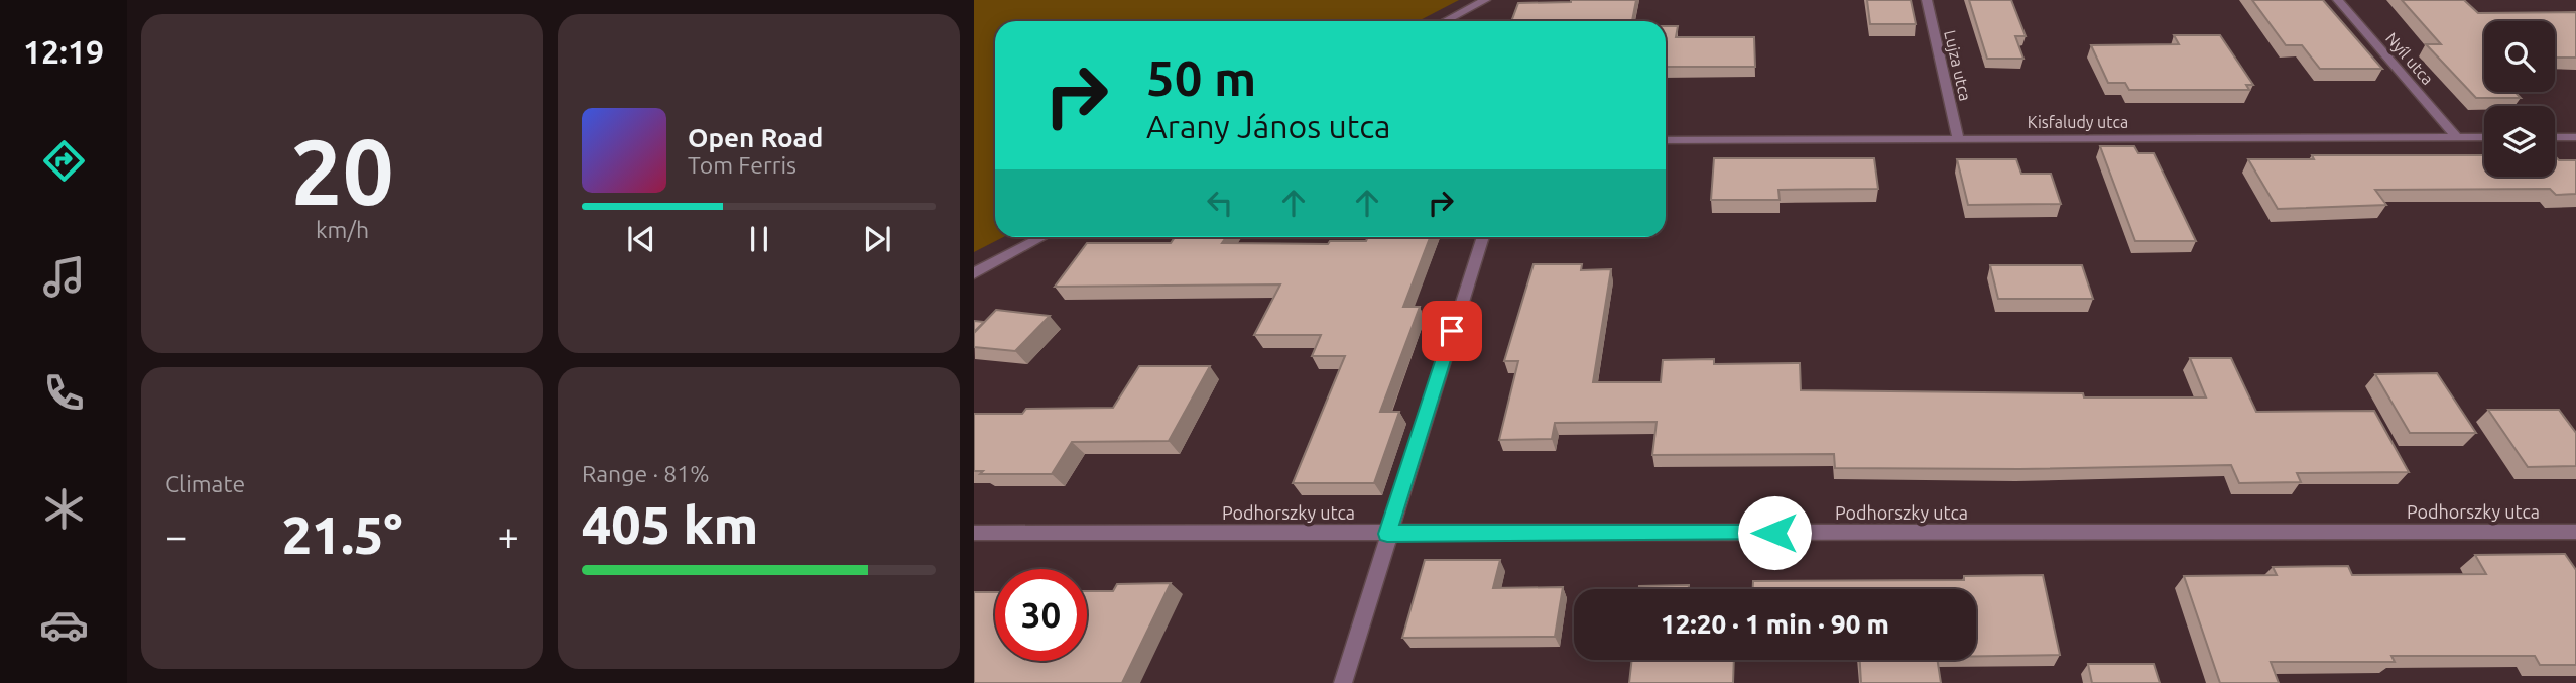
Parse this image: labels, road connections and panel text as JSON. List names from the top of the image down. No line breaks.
{"streets":{"street":["Nyíl utca","Lujza utca","Kisfaludy utca","Podhorszky utca"]},"crossings":[["Nyíl utca","Kisfaludy utca"],["Lujza utca","Kisfaludy utca"]],"page":{"tabs":"12:19","tile":[["20","km/h"],"Climate",["Range · 81%","405 km"]],"turn":["50 m","Arany János utca"],"song":["Open Road","Tom Ferris"],"heat":["−","21.5°","+"],"limit":"30","trip":"12:20 · 1 min · 90 m"}}
